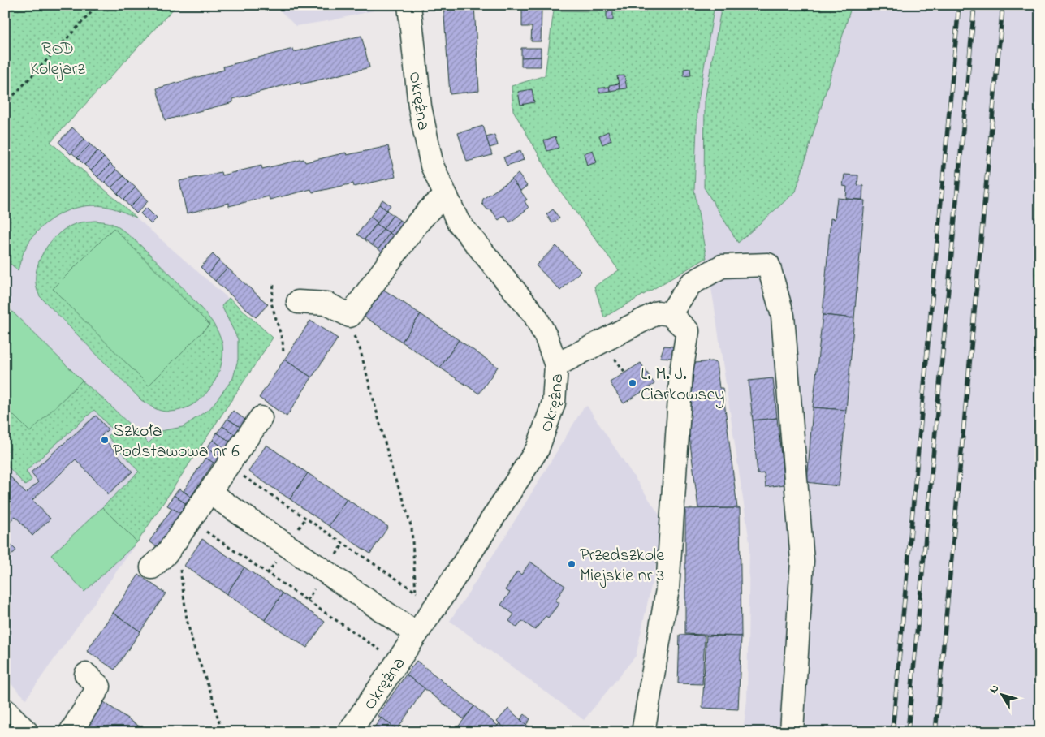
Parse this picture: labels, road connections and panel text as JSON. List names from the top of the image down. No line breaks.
{"streets":{"street":["Okrężna"]},"parks":["ROD Kolejarz"],"places":["L. M. J. Ciarkowscy","Szkoła Podstawowa nr 6","Przedszkole Miejskie nr 3"],"north":"top left"}
